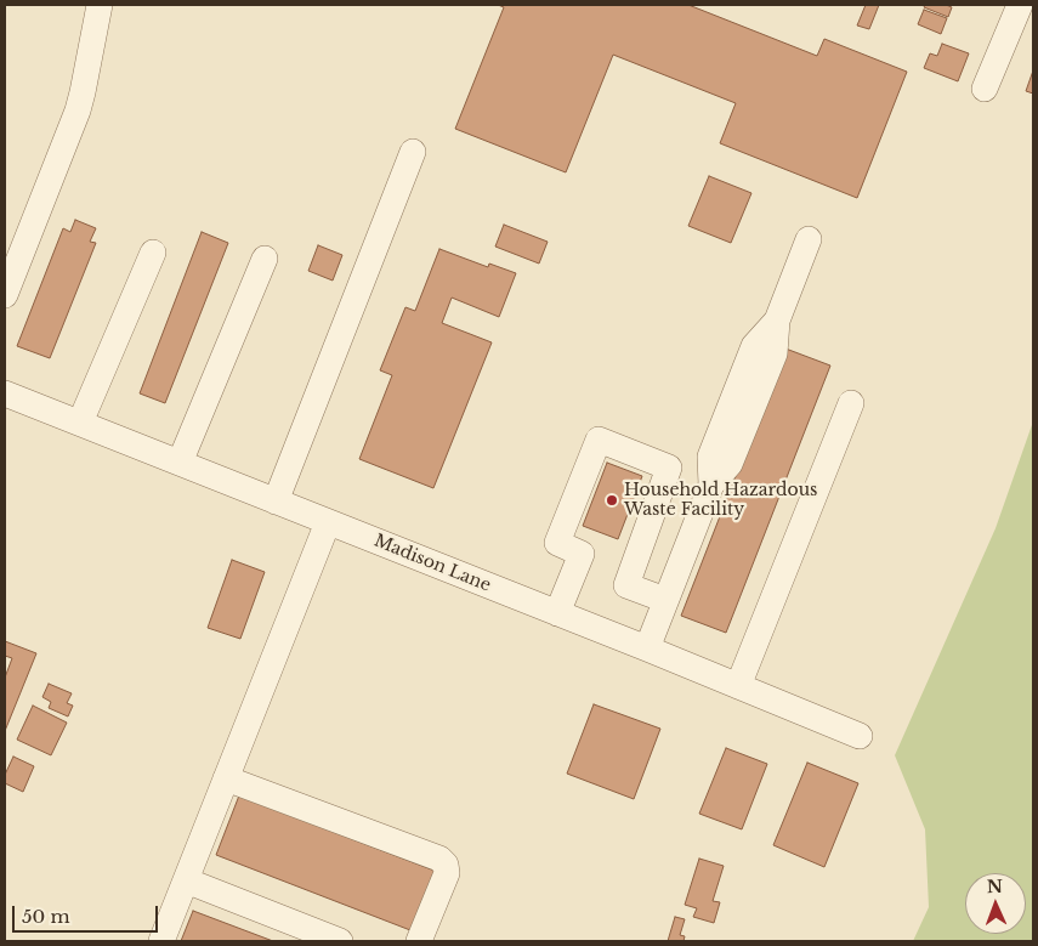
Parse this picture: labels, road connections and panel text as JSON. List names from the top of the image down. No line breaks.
{"streets":{"street":["Madison Lane"]},"places":["Household Hazardous Waste Facility"],"scale_bar":"50 m","north":"top"}
